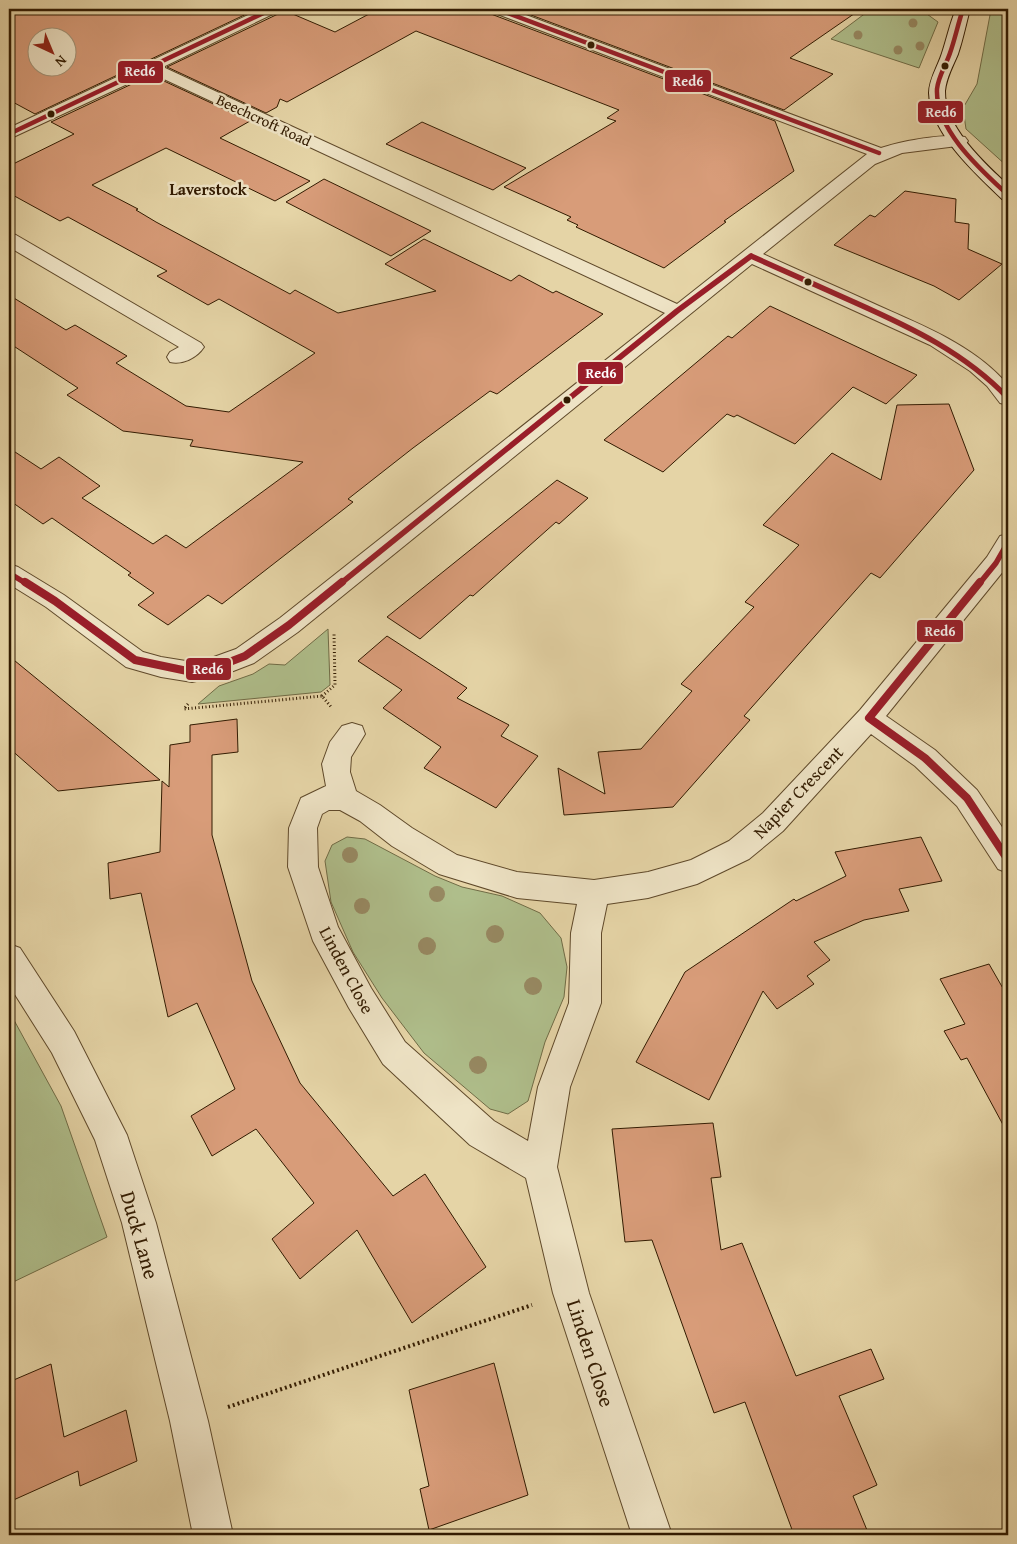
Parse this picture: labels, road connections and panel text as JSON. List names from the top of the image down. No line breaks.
{"streets":{"street":["Beechcroft Road","Napier Crescent","Linden Close","Duck Lane"]},"crossings":[["Napier Crescent","Linden Close"]],"districts":["Laverstock"],"lines":["transit line Red6"],"north":"bottom right"}
